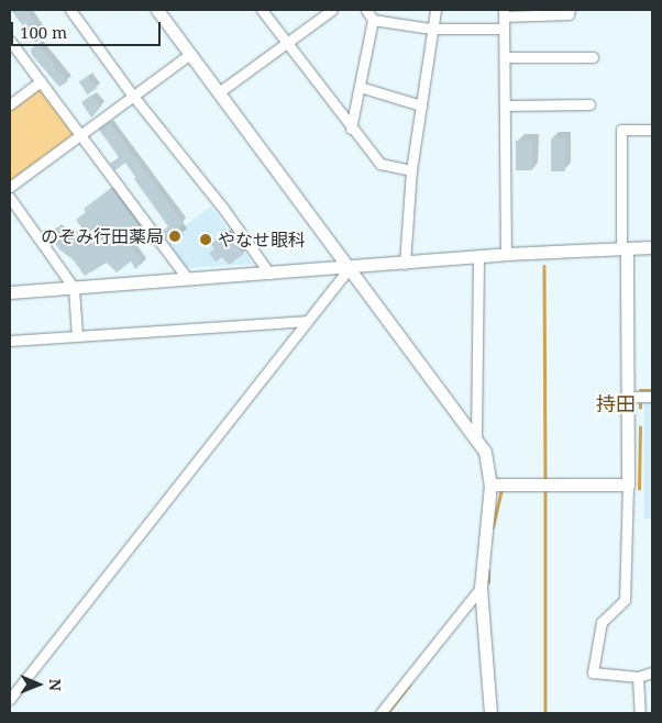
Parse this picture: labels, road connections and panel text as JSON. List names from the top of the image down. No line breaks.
{"districts":["持田"],"places":["のぞみ行田薬局","やなせ眼科"],"scale_bar":"100 m","north":"right"}
